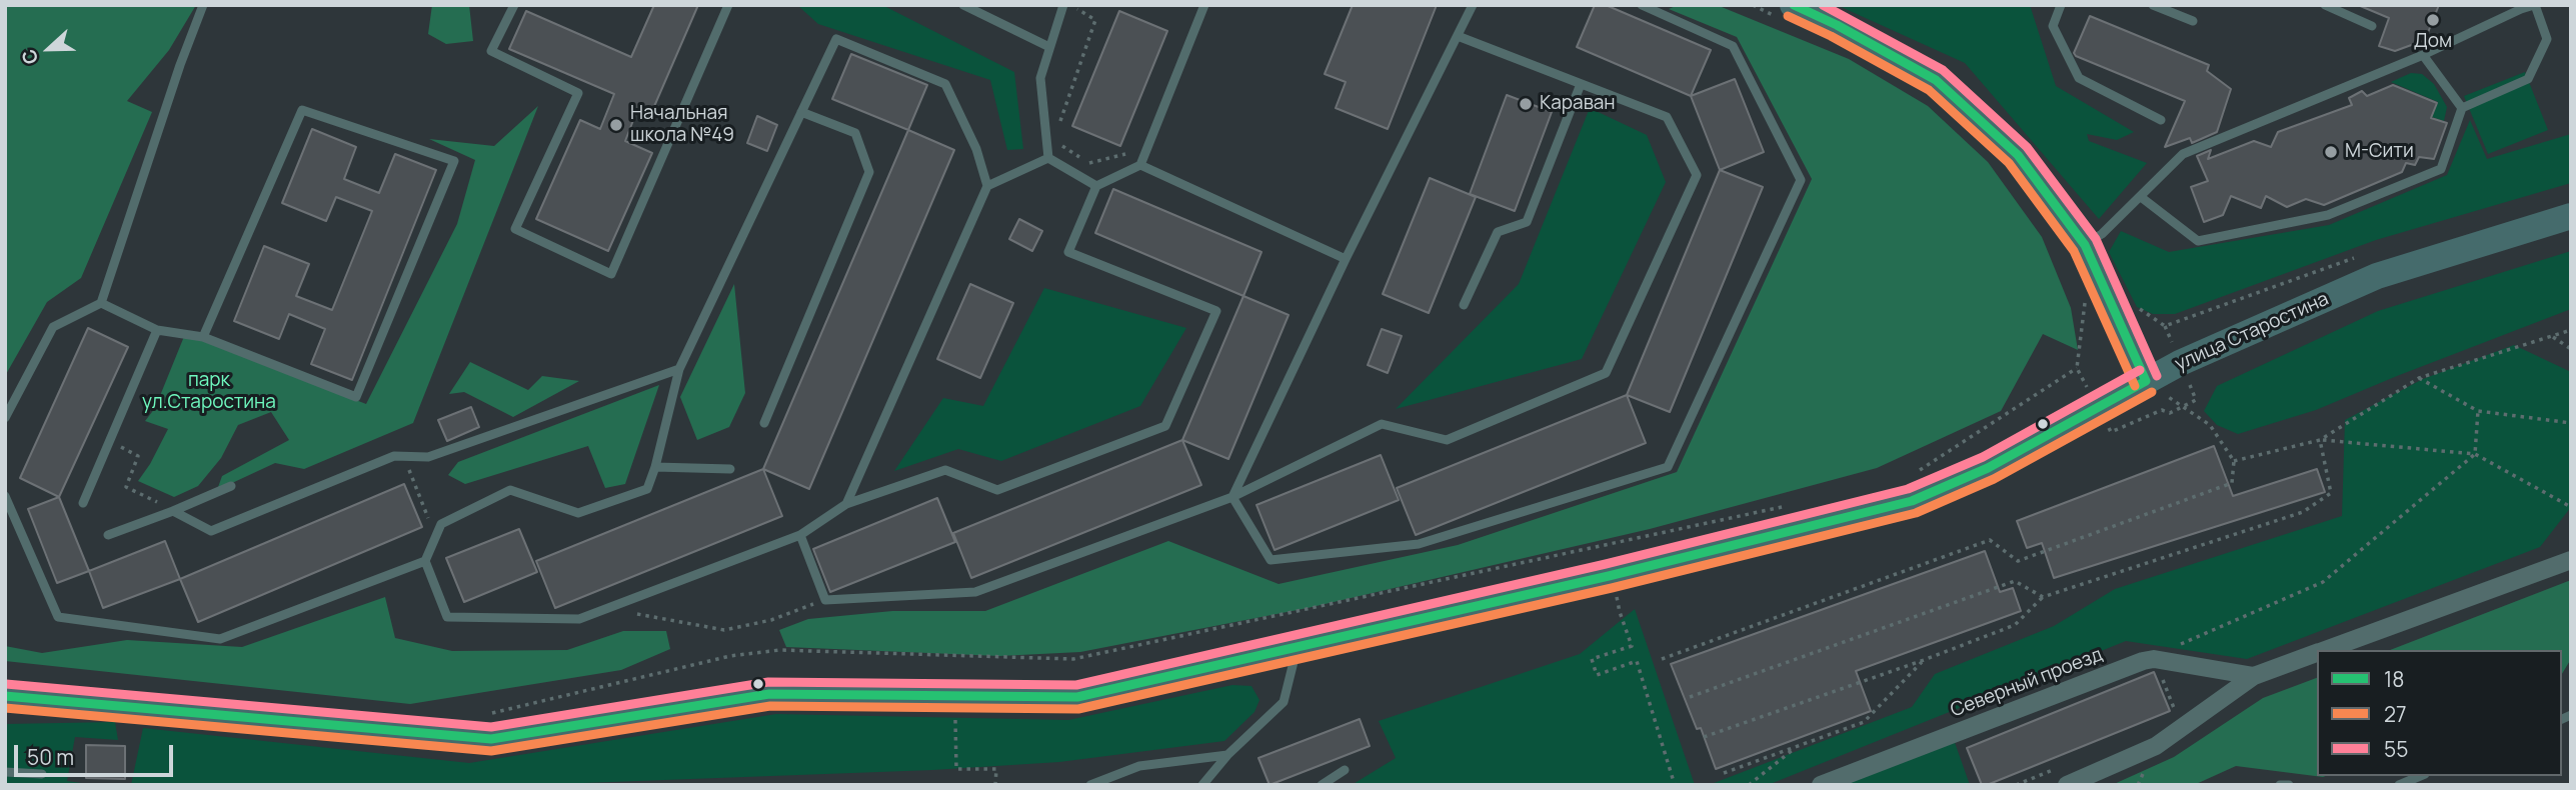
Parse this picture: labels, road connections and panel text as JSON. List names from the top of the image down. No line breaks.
{"streets":{"main road":["улица Старостина"],"street":["Северный проезд"]},"parks":["парк ул.Старостина"],"places":["Дом","Караван","Начальная школа №49","М-Сити"],"lines":["transit line 18","transit line 55","transit line 27"],"legend":["18","27","55"],"scale_bar":"50 m","north":"left"}
